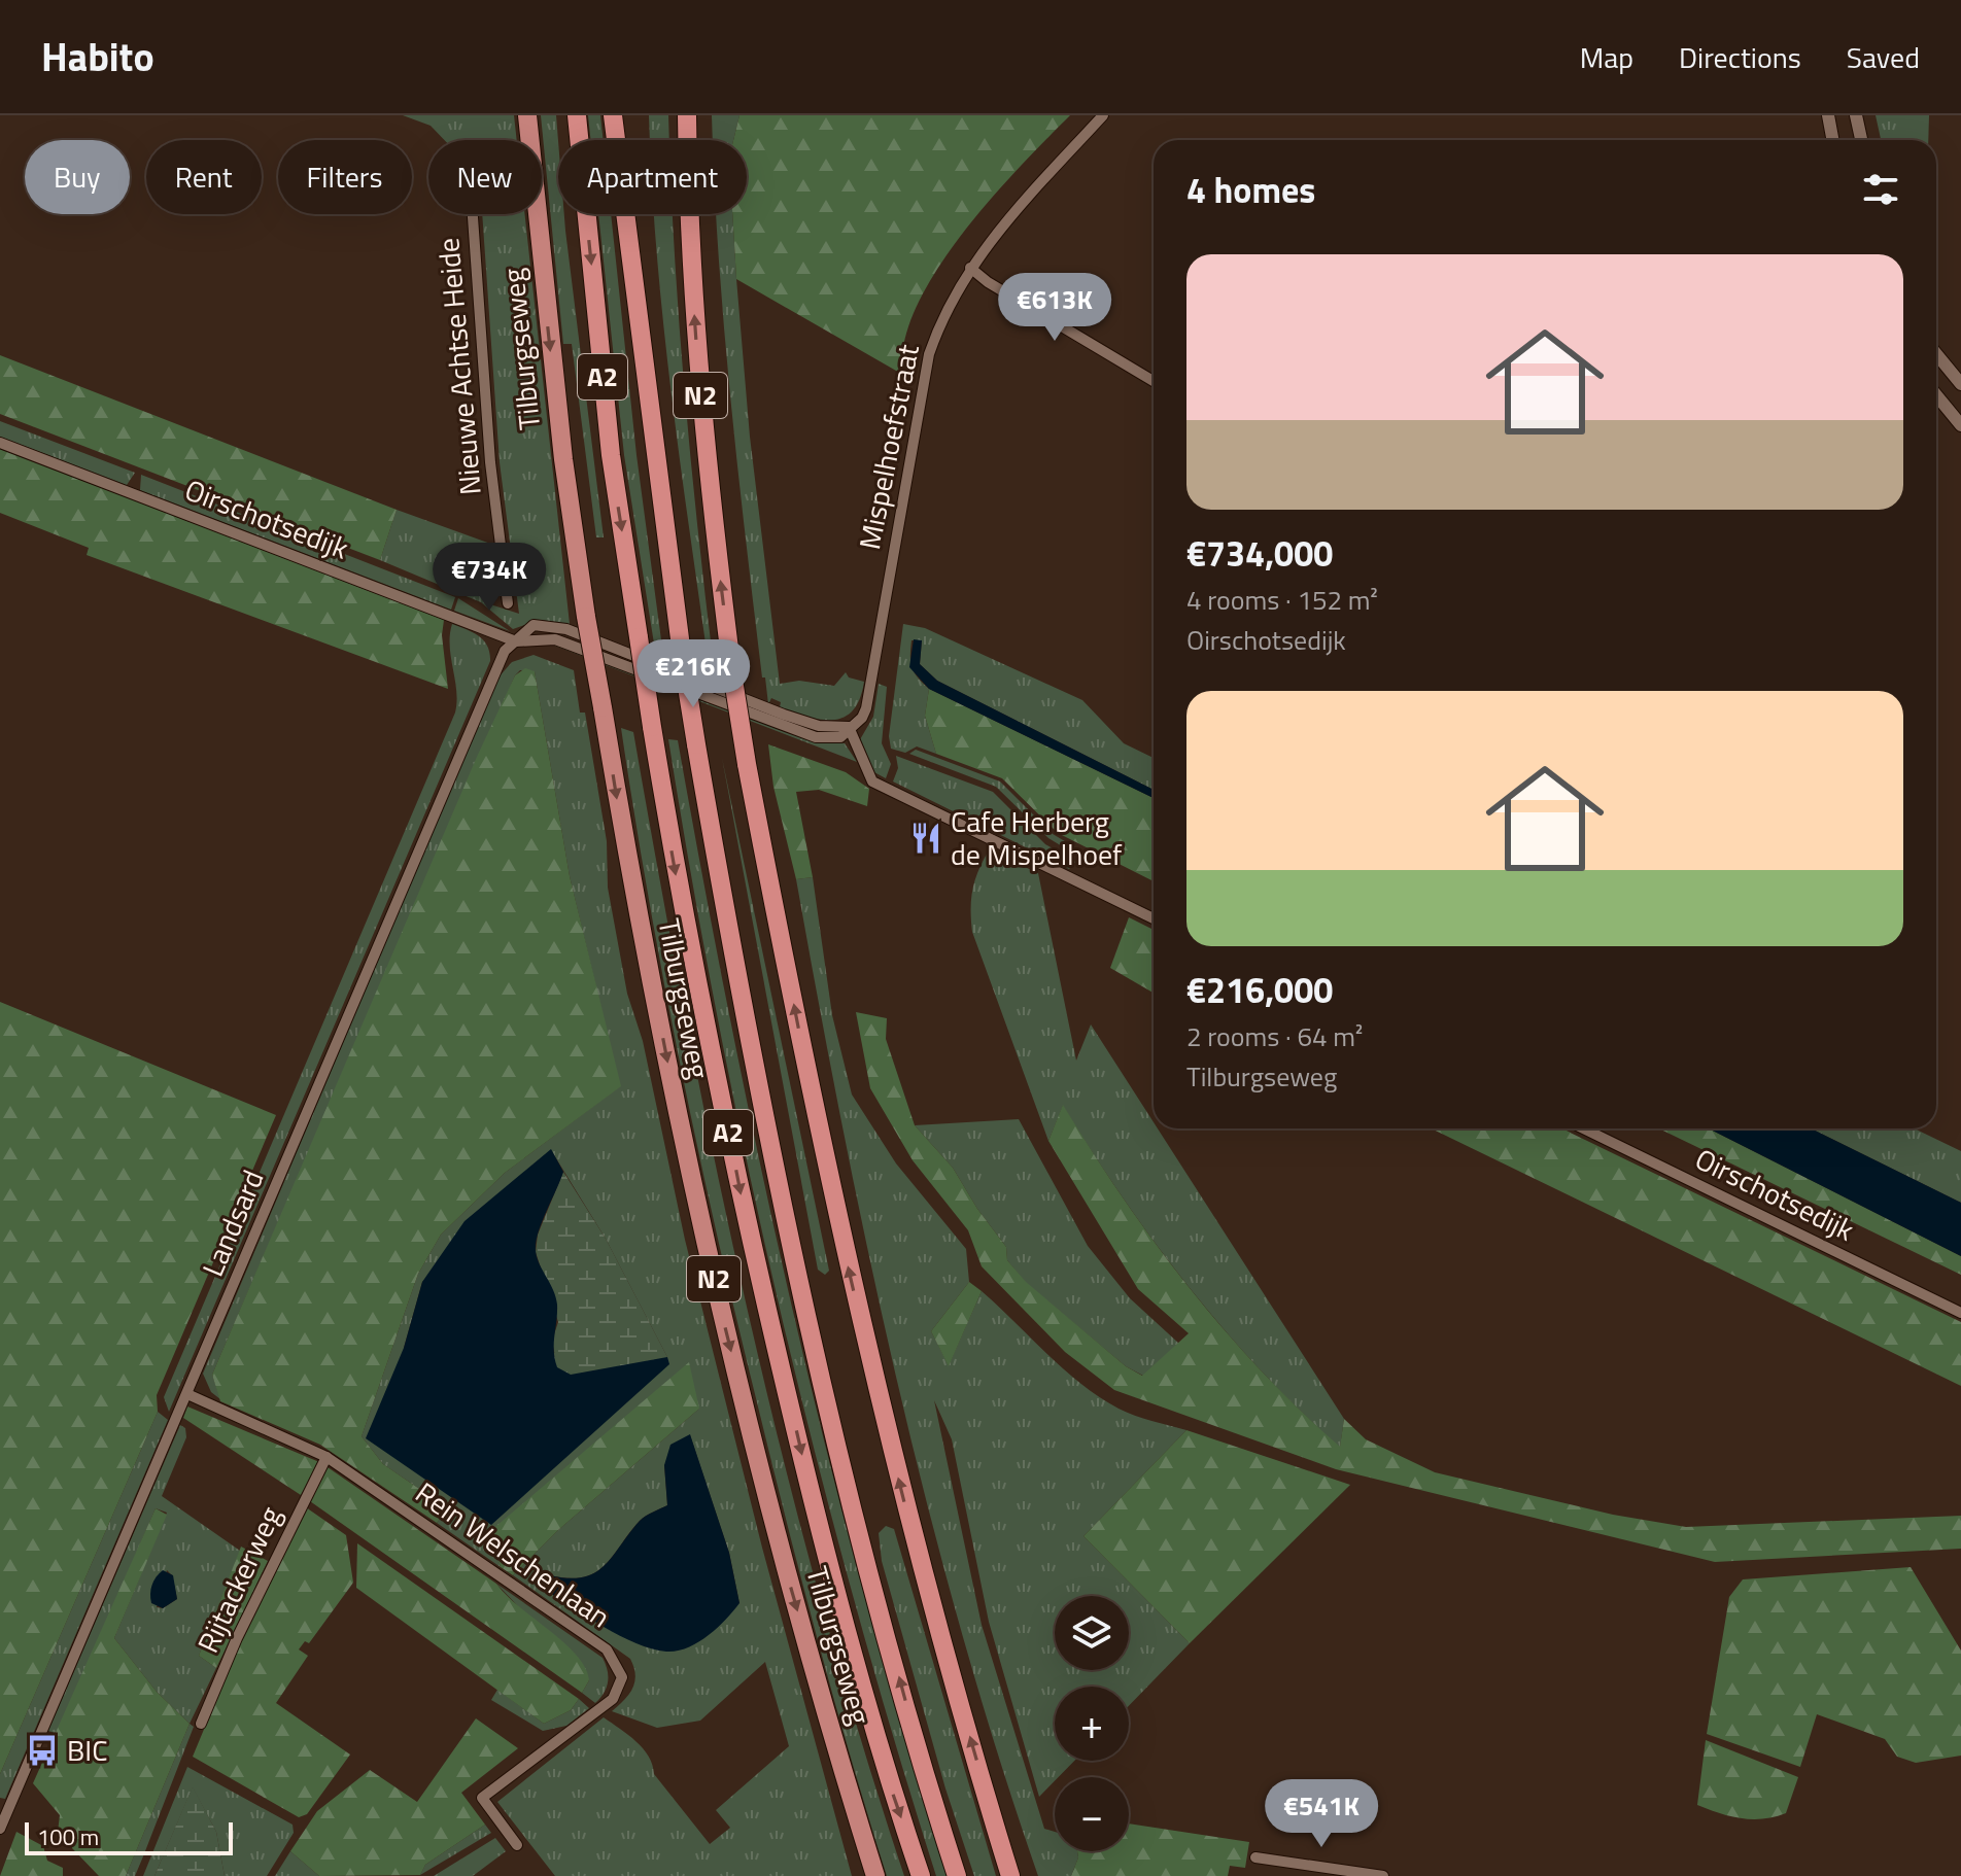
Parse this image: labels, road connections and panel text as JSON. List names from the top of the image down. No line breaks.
{"streets":{"highway":["Tilburgseweg","A2","N2"],"street":["Nieuwe Achtse Heide","Mispelhoefstraat","Oirschotsedijk","Landsard","Rein Welschenlaan","Rijtackerweg"]},"crossings":[["Tilburgseweg","N2"],["Oirschotsedijk","Landsard"],["Landsard","Rein Welschenlaan"],["Rein Welschenlaan","Rijtackerweg"]],"places":{"restaurant":["Cafe Herberg de Mispelhoef"],"bus stop":["BIC"]},"scale_bar":"100 m","page":{"header":"Habito","nav":["Map","Directions","Saved"],"chip":["Buy","Rent","Filters","New","Apartment"],"heading":"4 homes","list":[{"name":"€734,000","note":"4 rooms · 152 m² · Oirschotsedijk"},{"name":"€216,000","note":"2 rooms · 64 m² · Tilburgseweg"}],"price":["€613K","€734K","€216K","€541K"],"map_buttons":["+","−"],"scale":"100 m"}}
